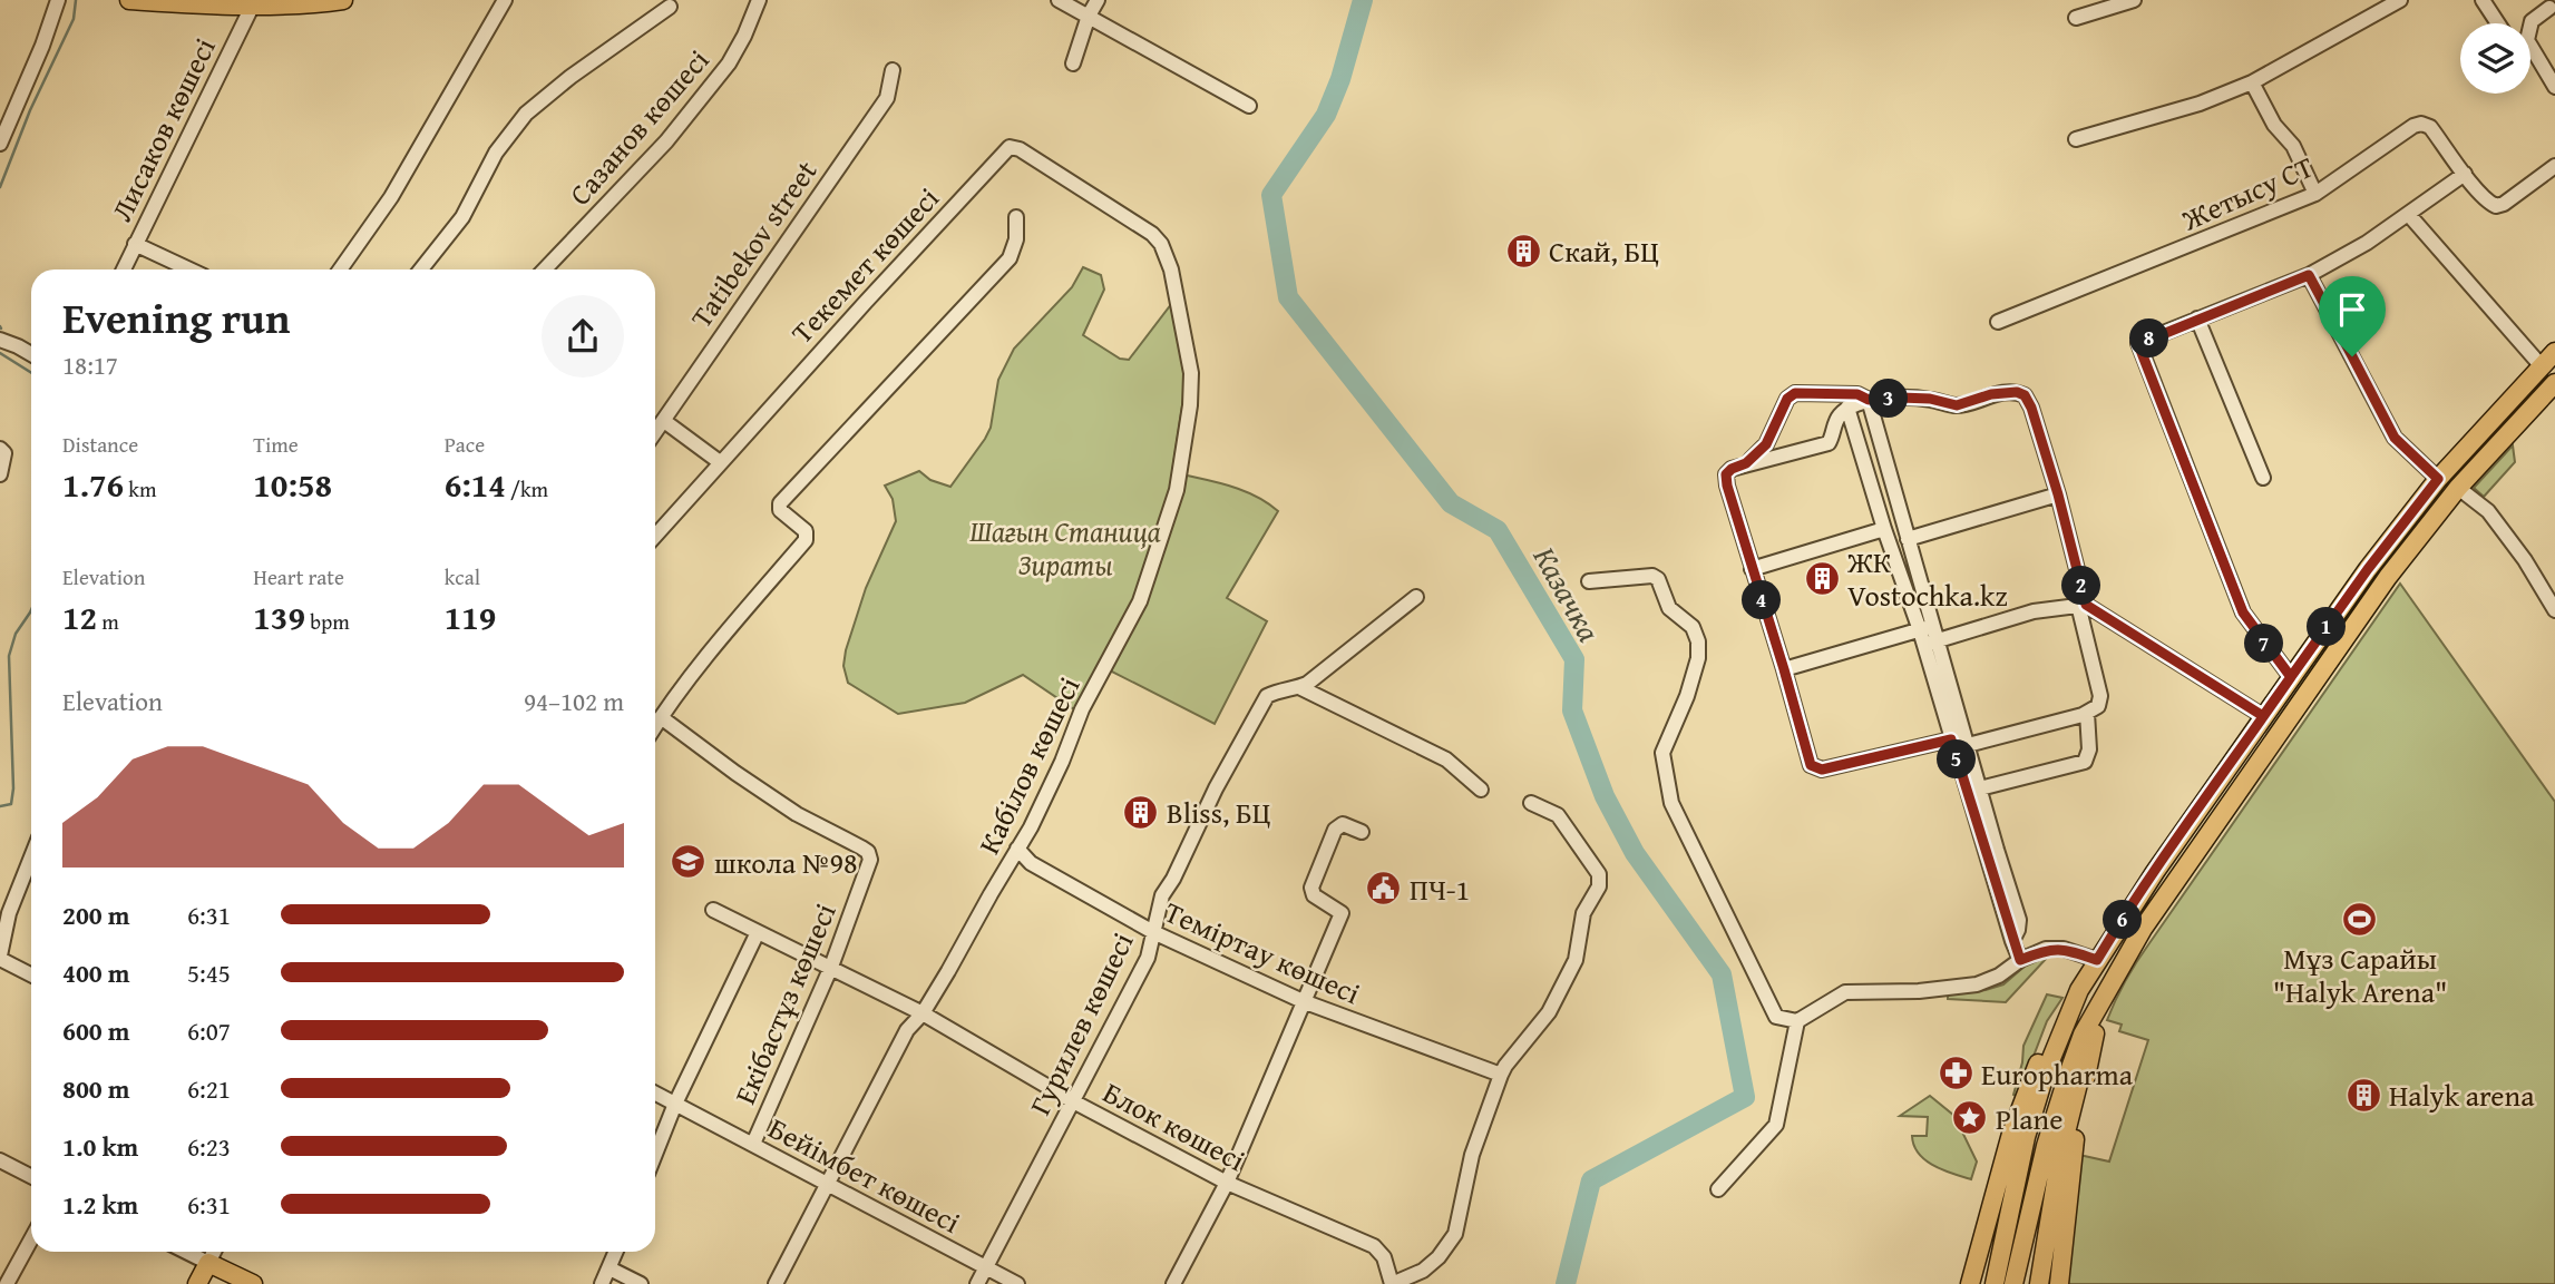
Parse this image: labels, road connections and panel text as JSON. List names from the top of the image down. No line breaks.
{"streets":{"street":["Сазанов көшесі","Лисаков көшесі","Жетысу СТ","Tatibekov street","Текемет көшесі","Кабілов көшесі","Теміртау көшесі","Екібастұз көшесі","Гурилев көшесі","Блок көшесі","Бейімбет көшесі"]},"crossings":[["Текемет көшесі","Кабілов көшесі"],["Кабілов көшесі","Теміртау көшесі"],["Кабілов көшесі","Блок көшесі"],["Кабілов көшесі","Бейімбет көшесі"],["Теміртау көшесі","Гурилев көшесі"],["Екібастұз көшесі","Блок көшесі"],["Екібастұз көшесі","Бейімбет көшесі"],["Гурилев көшесі","Блок көшесі"],["Гурилев көшесі","Бейімбет көшесі"]],"water":["Казачка"],"parks":["Шағын Станица Зираты"],"places":{"building":["Скай, БЦ","ЖК Vostochka.kz","Bliss, БЦ","Halyk arena"],"school or university":["школа №98"],"public building":["ПЧ-1"],"sports":["Мұз Сарайы \"Halyk Arena\""],"pharmacy":["Europharma"],"place":["Plane"]},"page":{"heading":["Evening run","18:17"],"pins":["8","3","2","4","1","7","5","6"],"stats":[["Distance","1.76 km"],["Time","10:58"],["Pace","6:14 /km"],["Elevation","12 m"],["Heart rate","139 bpm"],["kcal","119"]],"chart":["Elevation","94–102 m"],"list":[{"name":"200 m","note":"6:31"},{"name":"400 m","note":"5:45"},{"name":"600 m","note":"6:07"},{"name":"800 m","note":"6:21"},{"name":"1.0 km","note":"6:23"},{"name":"1.2 km","note":"6:31"}]}}
